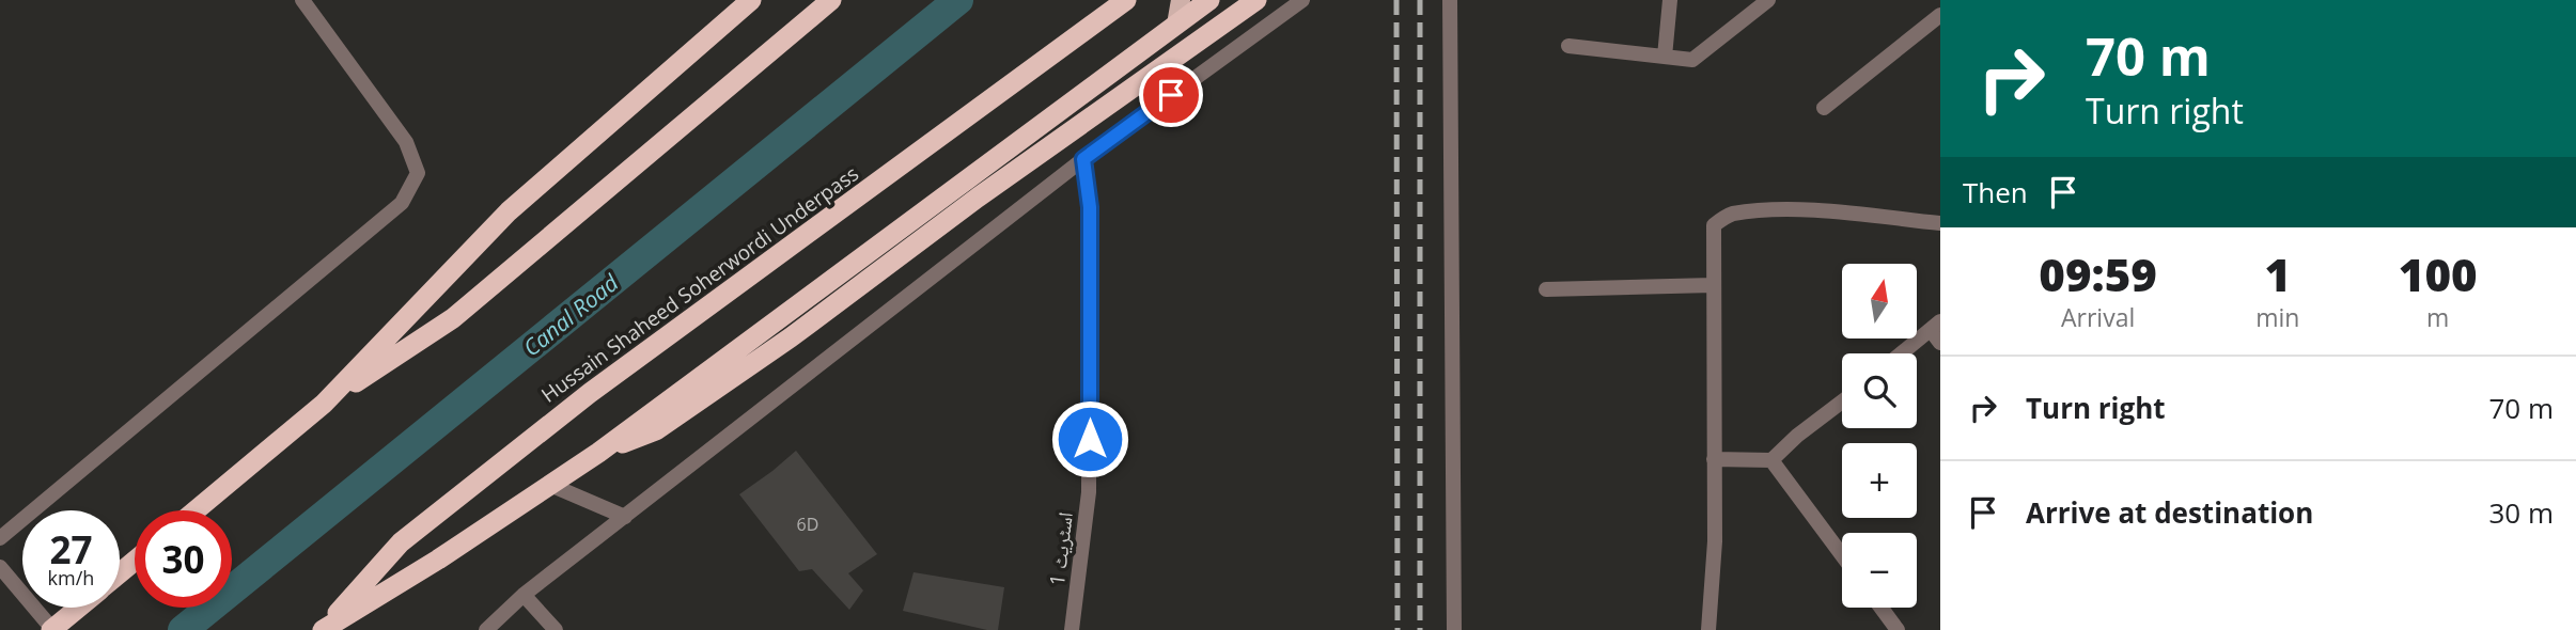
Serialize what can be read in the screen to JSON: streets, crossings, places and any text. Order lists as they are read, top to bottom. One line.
{"streets":{"highway":["Hussain Shaheed Soherwordi Underpass"],"street":["اسٹریٹ 1"]},"water":["Canal Road"],"house_numbers":["6D"],"north":"top","page":{"turn":["70 m","Turn right"],"then":"Then","eta":["09:59","Arrival","1","min","100","m"],"map_buttons":["+","−"],"list":[{"name":"Turn right","value":"70 m"},{"name":"Arrive at destination","value":"30 m"}],"speed":"27 km/h","limit":"30"}}
